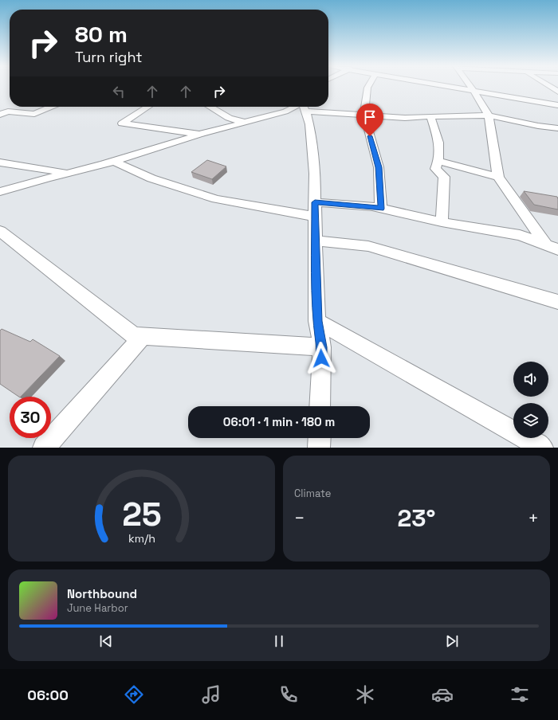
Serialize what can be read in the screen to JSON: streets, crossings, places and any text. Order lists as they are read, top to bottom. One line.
{"page":{"turn":["80 m","Turn right"],"limit":"30","trip":"06:01 · 1 min · 180 m","tile":"Climate","heat":["−","23°","+"],"song":["Northbound","June Harbor"],"tabs":"06:00","gauge":["25","km/h"]}}
